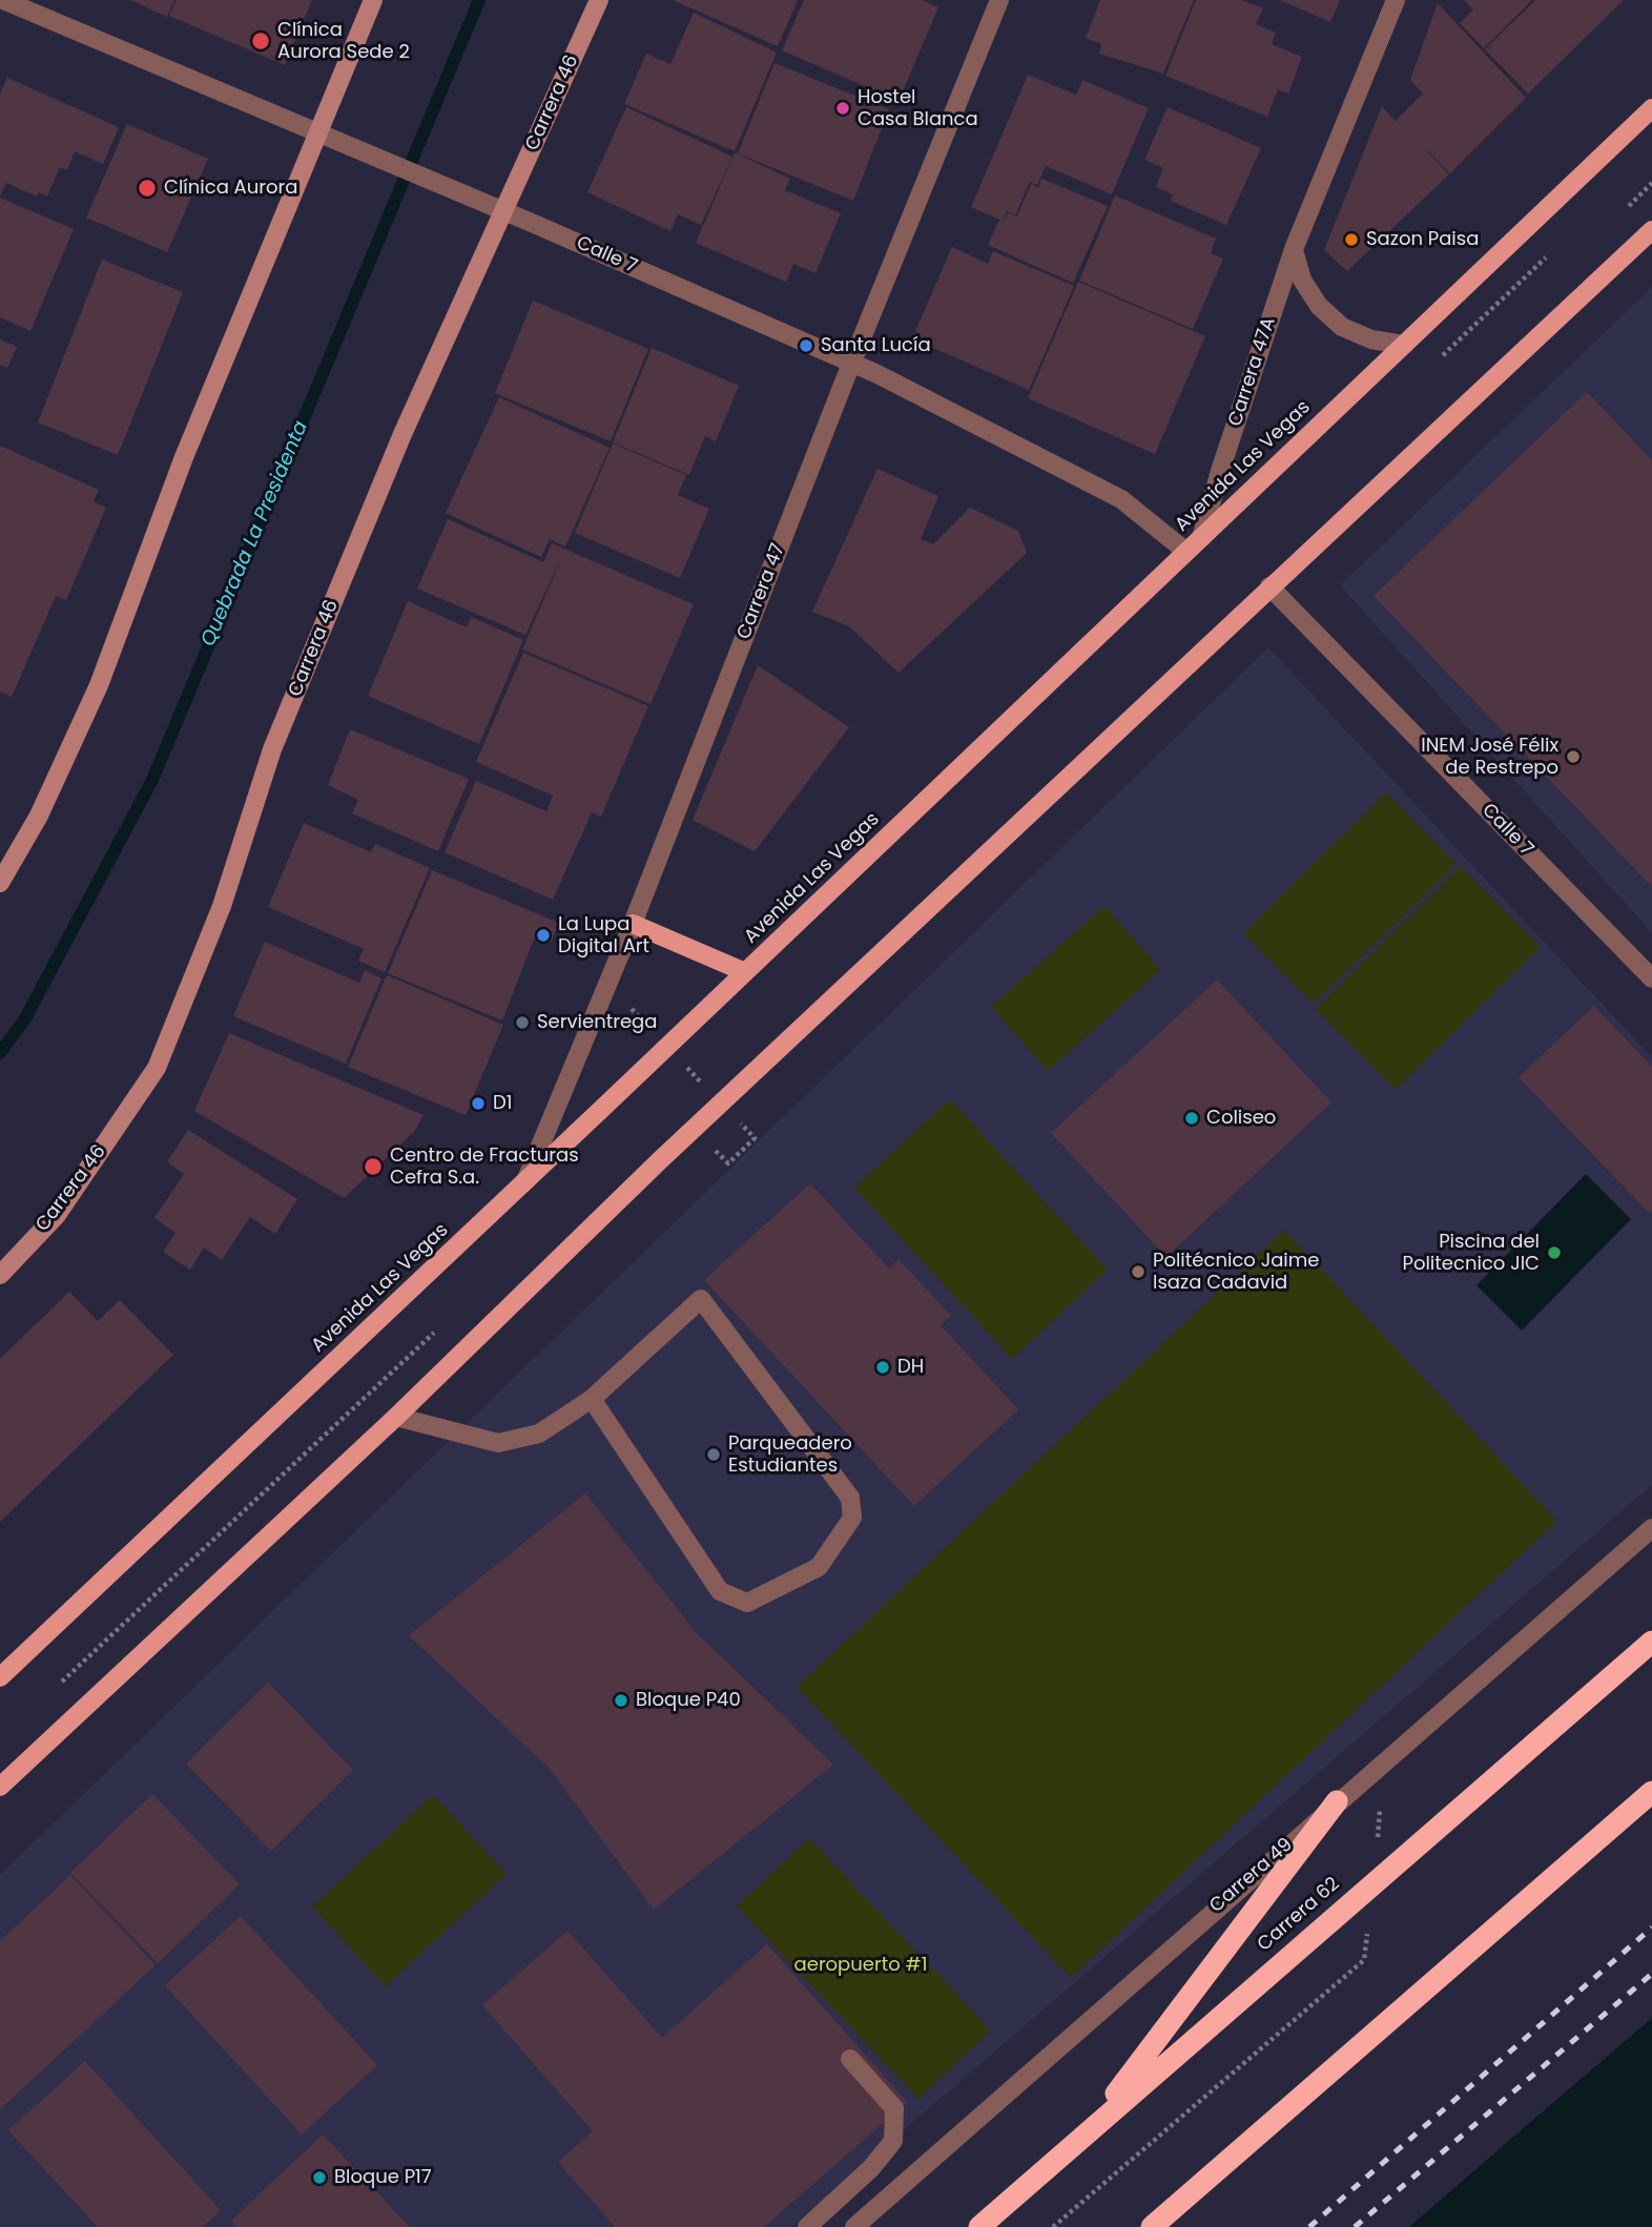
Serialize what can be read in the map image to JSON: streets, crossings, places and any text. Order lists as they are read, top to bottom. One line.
{"streets":{"highway":["Carrera 62"],"main road":["Avenida Las Vegas"],"street":["Carrera 46","Calle 7","Carrera 47A","Carrera 47","Carrera 49"]},"crossings":[["Carrera 46","Calle 7"],["Calle 7","Avenida Las Vegas"],["Calle 7","Carrera 47"],["Carrera 47A","Avenida Las Vegas"],["Avenida Las Vegas","Carrera 47"]],"water":["Quebrada La Presidenta"],"parks":["aeropuerto #1"],"places":["Clínica Aurora Sede 2","Hostel Casa Blanca","Clínica Aurora","Sazon Paisa","Santa Lucía","INEM José Félix de Restrepo","La Lupa Digital Art","Servientrega","D1","Coliseo","Centro de Fracturas Cefra S.a.","Piscina del Politecnico JIC","Politécnico Jaime Isaza Cadavid","DH","Parqueadero Estudiantes","Bloque P40","Bloque P17"]}
